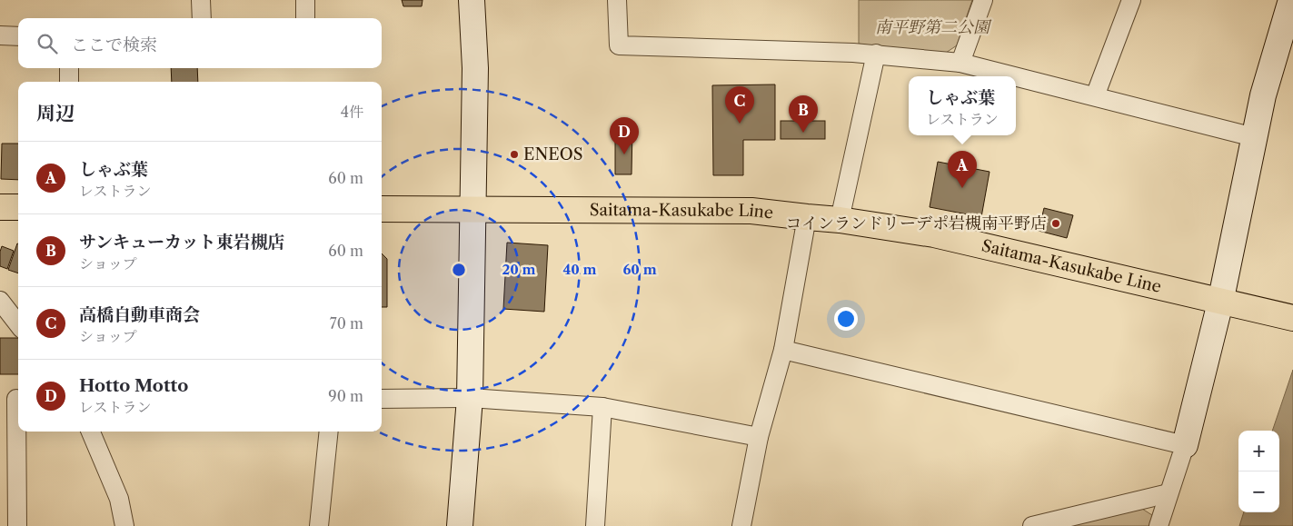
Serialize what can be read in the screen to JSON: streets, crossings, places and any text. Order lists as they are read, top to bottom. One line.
{"streets":{"main road":["Saitama-Kasukabe Line"]},"parks":["南平野第二公園"],"places":["ENEOS","コインランドリーデポ岩槻南平野店"],"page":{"search":"ここで検索","popup":["しゃぶ葉","レストラン"],"heading":["周辺","4件"],"pins":["C","B","D","A"],"list":[{"mark":"A","name":"しゃぶ葉","note":"レストラン","value":"60 m"},{"mark":"B","name":"サンキューカット東岩槻店","note":"ショップ","value":"60 m"},{"mark":"C","name":"高橋自動車商会","note":"ショップ","value":"70 m"},{"mark":"D","name":"Hotto Motto","note":"レストラン","value":"90 m"}],"map_buttons":["+","−"]},"rings":["20 m","40 m","60 m"]}
